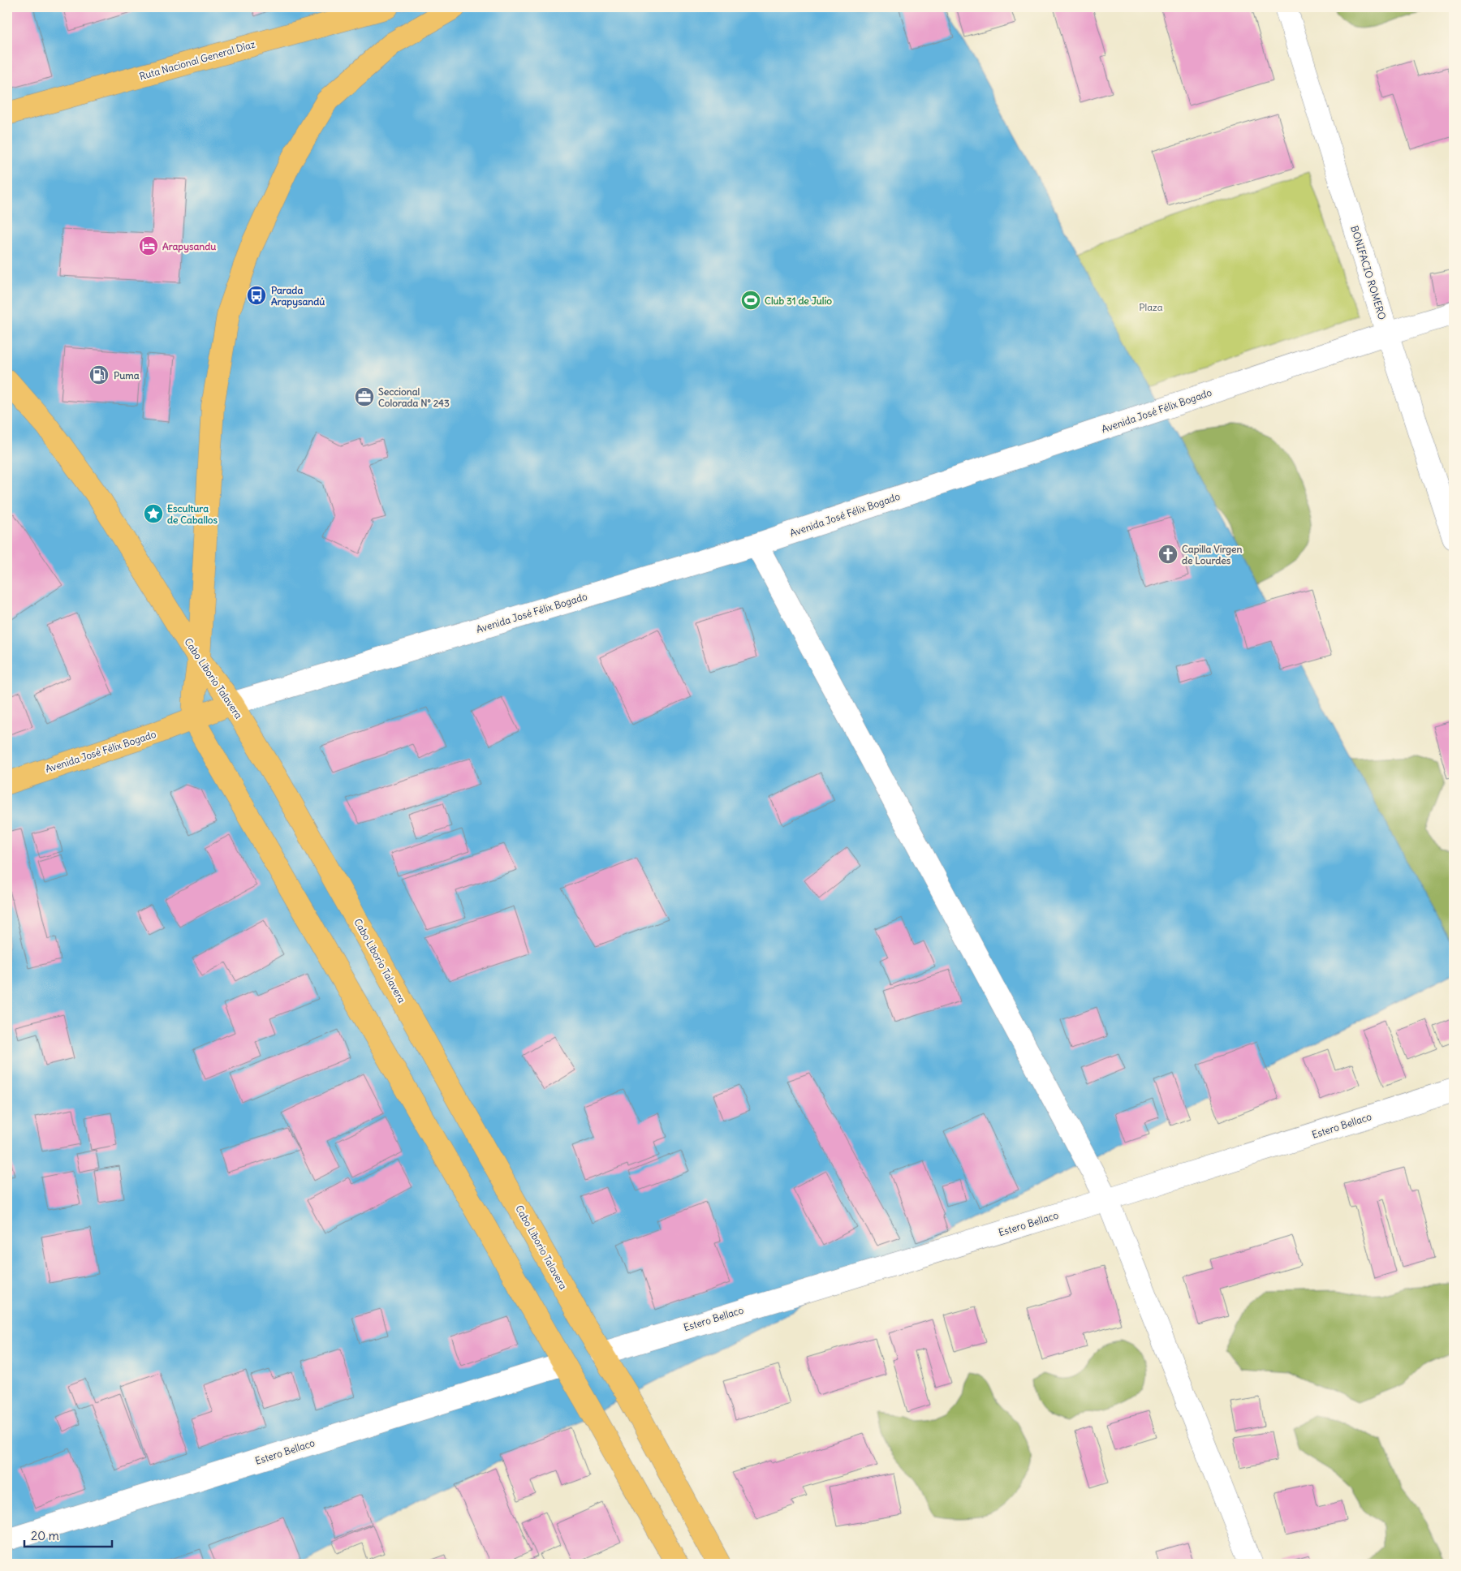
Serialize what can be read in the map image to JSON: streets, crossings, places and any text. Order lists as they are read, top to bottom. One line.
{"streets":{"highway":["Ruta Nacional General Díaz","Avenida José Félix Bogado","Cabo Liborio Talavera"],"street":["BONIFACIO ROMERO","Estero Bellaco"]},"crossings":[["BONIFACIO ROMERO","Avenida José Félix Bogado"],["Avenida José Félix Bogado","Cabo Liborio Talavera"],["Cabo Liborio Talavera","Estero Bellaco"]],"parks":["Plaza"],"places":{"hotel":["Arapysandu"],"bus stop":["Parada Arapysandú"],"sports":["Club 31 de Julio"],"fuel station":["Puma"],"office":["Seccional Colorada Nº 243"],"place":["Escultura de Caballos"],"church":["Capilla Virgen de Lourdes"]},"scale_bar":"20 m"}
